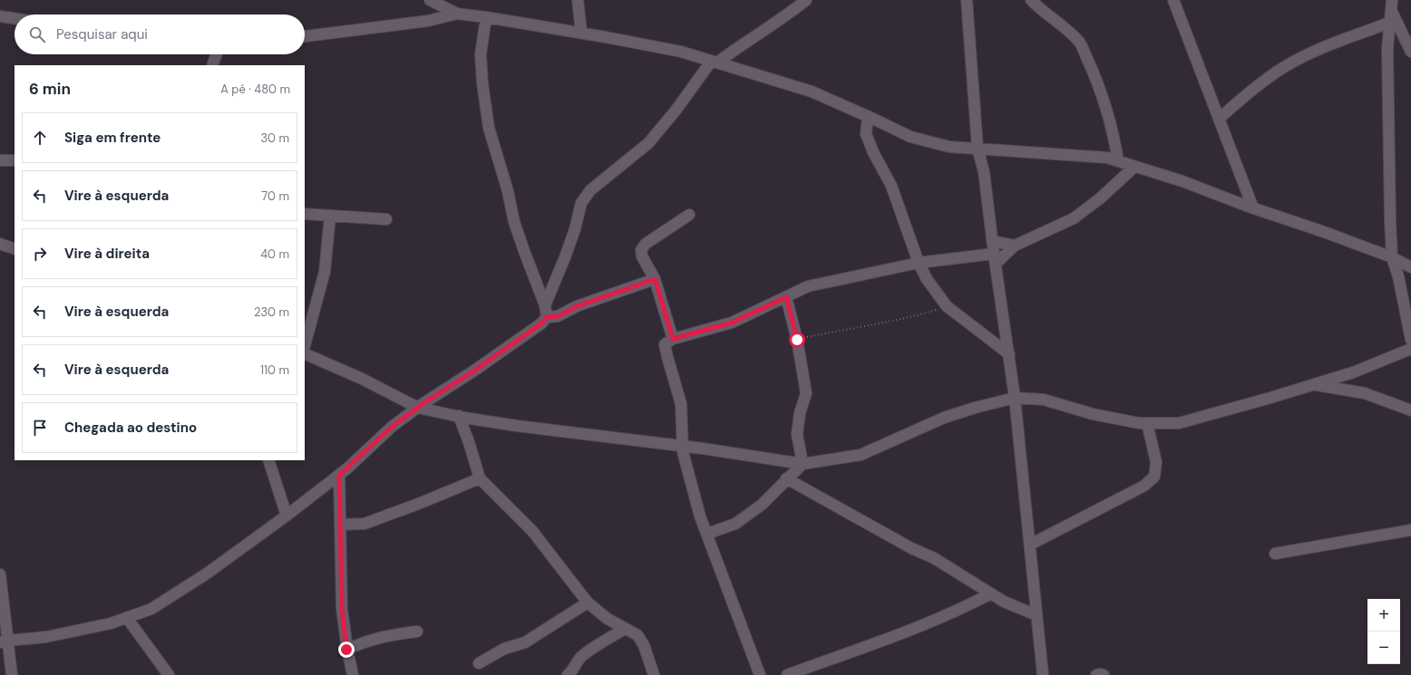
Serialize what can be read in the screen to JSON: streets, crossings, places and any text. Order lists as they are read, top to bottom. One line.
{"page":{"search":"Pesquisar aqui","heading":["6 min","A pé · 480 m"],"list":[["Siga em frente","30 m"],["Vire à esquerda","70 m"],["Vire à direita","40 m"],["Vire à esquerda","230 m"],["Vire à esquerda","110 m"],"Chegada ao destino"],"map_buttons":["+","−"]}}
